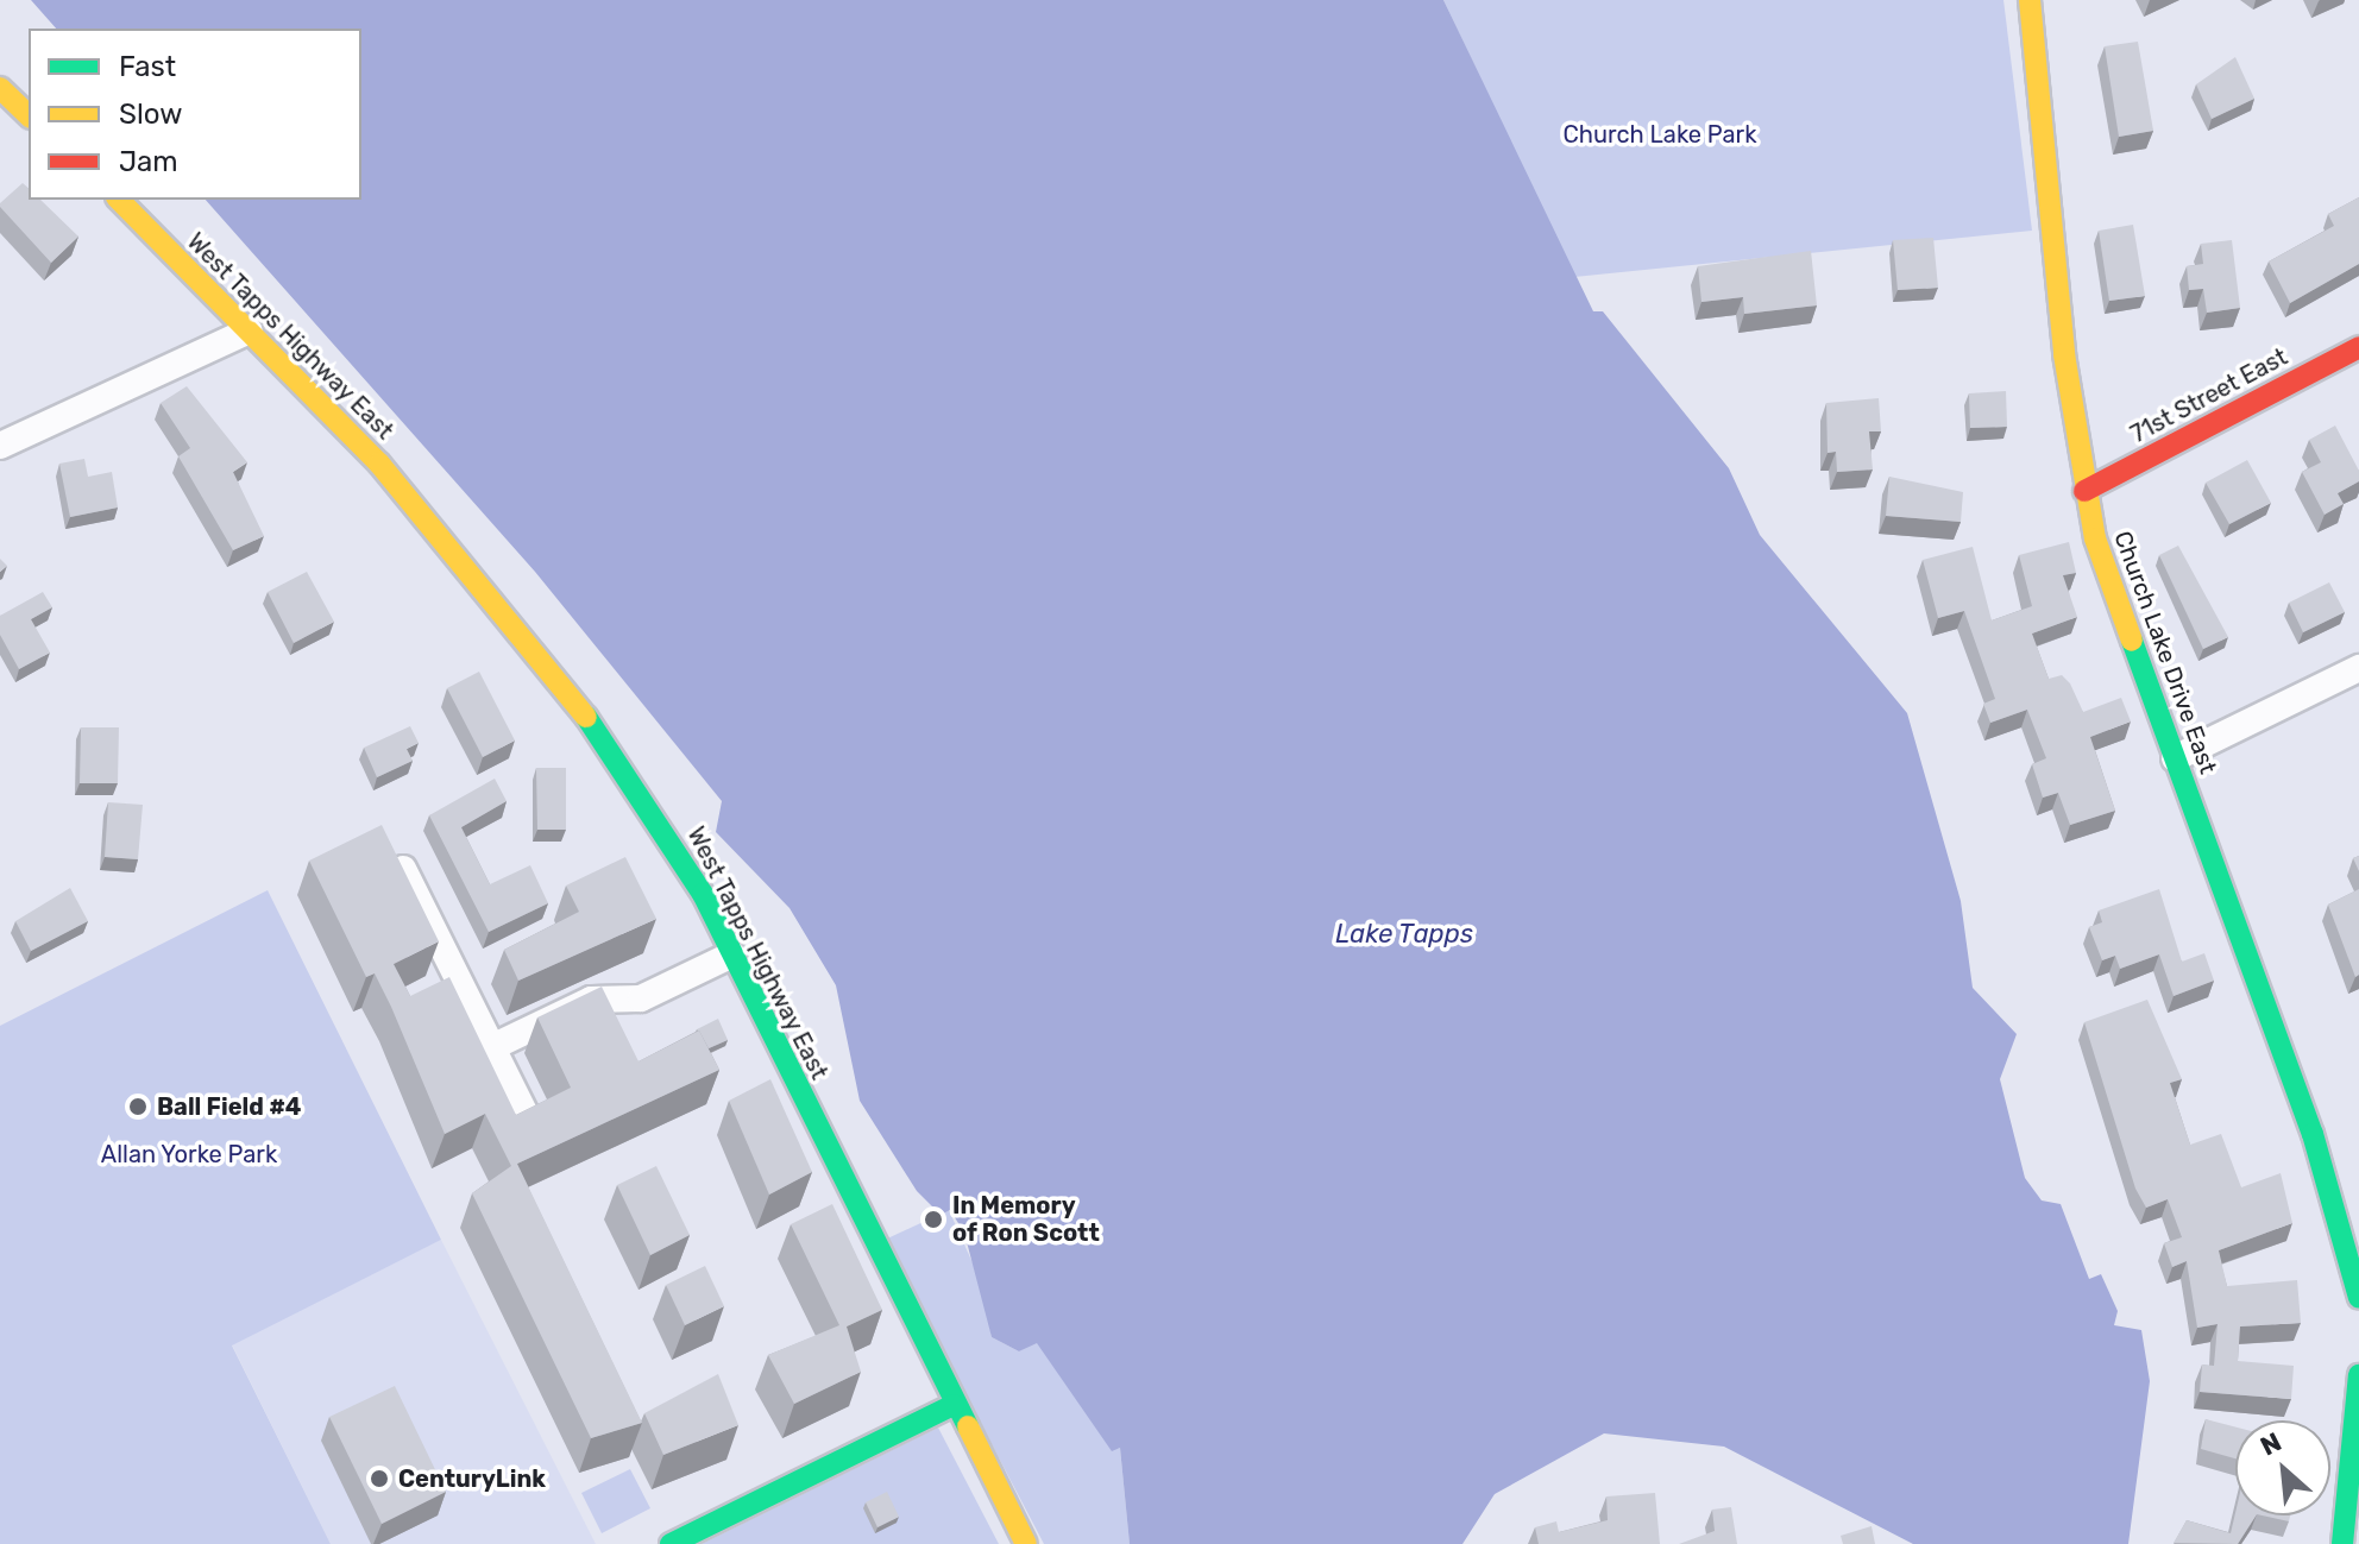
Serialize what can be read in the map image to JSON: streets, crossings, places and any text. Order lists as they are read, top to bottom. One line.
{"streets":{"street":["West Tapps Highway East","71st Street East","Church Lake Drive East"]},"crossings":[["71st Street East","Church Lake Drive East"]],"water":["Lake Tapps"],"parks":["Church Lake Park","Allan Yorke Park"],"places":["Ball Field #4","In Memory of Ron Scott","CenturyLink"],"legend":["Fast","Slow","Jam"],"north":"top left"}
